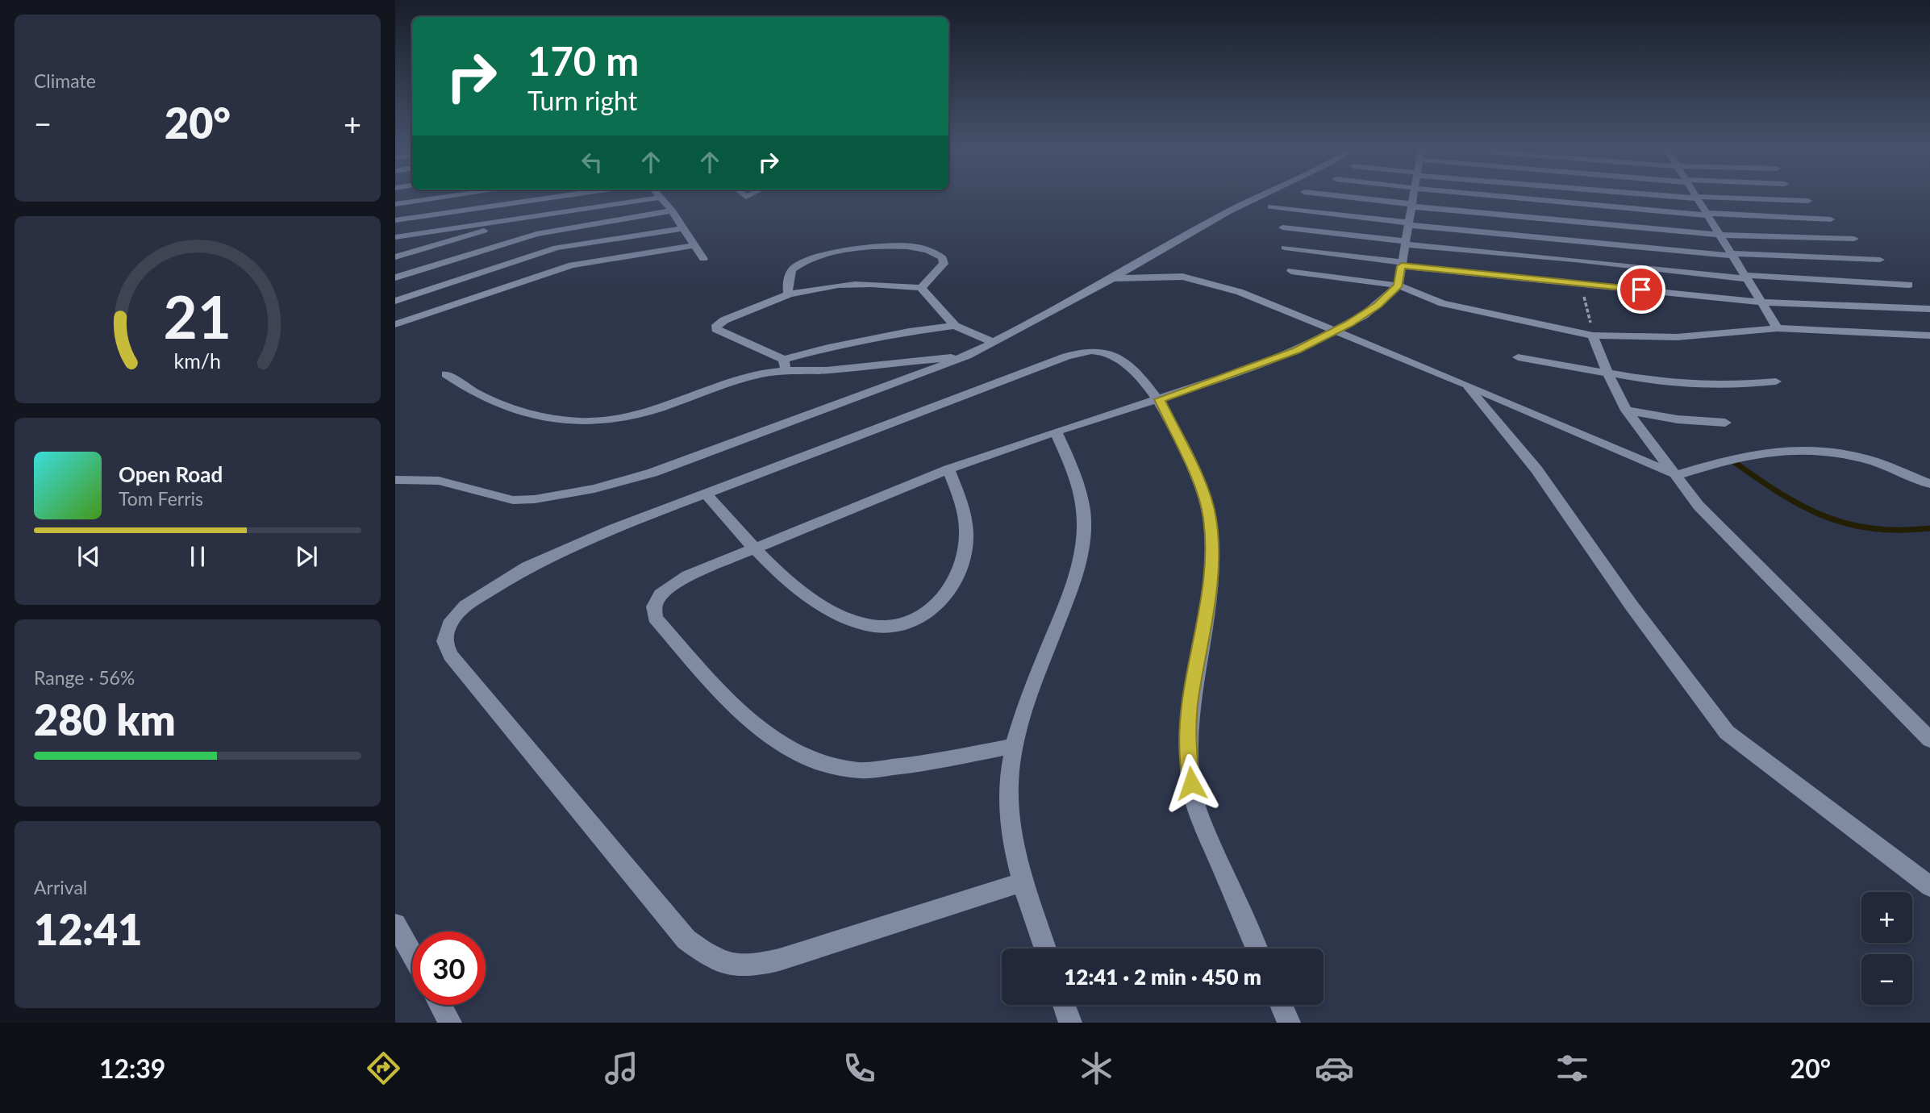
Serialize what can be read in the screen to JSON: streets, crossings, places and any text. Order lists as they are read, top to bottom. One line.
{"page":{"tile":["Climate",["Range · 56%","280 km"],["Arrival","12:41"]],"turn":["170 m","Turn right"],"heat":["−","20°","+"],"song":["Open Road","Tom Ferris"],"map_buttons":["+","−"],"limit":"30","trip":"12:41 · 2 min · 450 m","tabs":["12:39","20°"],"gauge":["21","km/h"]}}
